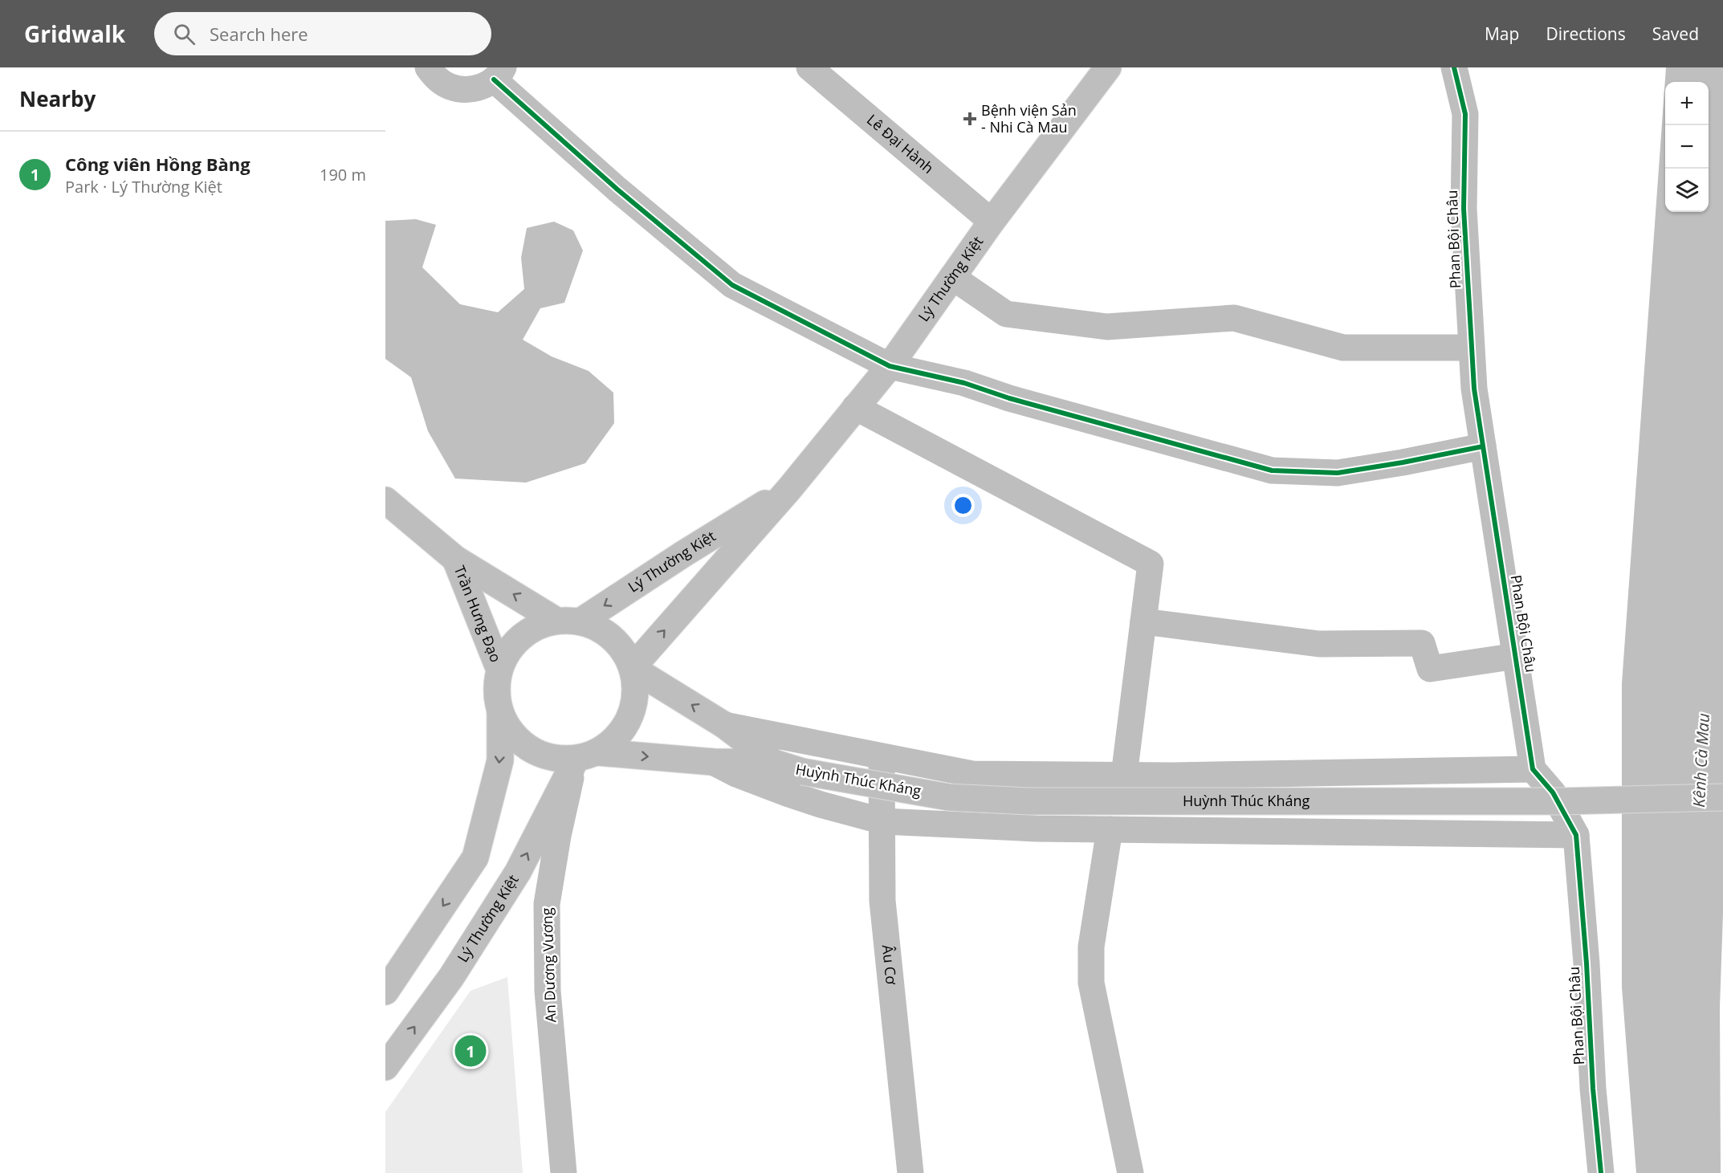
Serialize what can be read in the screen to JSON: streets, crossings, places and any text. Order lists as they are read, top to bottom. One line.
{"streets":{"main road":["Lê Đại Hành","Phan Bội Châu","Lý Thường Kiệt","Trần Hưng Đạo","Huỳnh Thúc Kháng","An Dương Vương","Âu Cơ"]},"crossings":[["Lê Đại Hành","Lý Thường Kiệt"],["Lý Thường Kiệt","Trần Hưng Đạo"],["Lý Thường Kiệt","Huỳnh Thúc Kháng"],["Lý Thường Kiệt","An Dương Vương"],["Trần Hưng Đạo","Huỳnh Thúc Kháng"],["Trần Hưng Đạo","An Dương Vương"],["Huỳnh Thúc Kháng","An Dương Vương"]],"one_way":["Trần Hưng Đạo"],"water":["Kênh Cà Mau"],"places":{"health":["Bệnh viện Sản - Nhi Cà Mau"]},"page":{"header":"Gridwalk","search":"Search here","nav":["Map","Directions","Saved"],"heading":"Nearby","map_buttons":["+","−"],"list":[{"mark":"1","name":"Công viên Hồng Bàng","note":"Park · Lý Thường Kiệt","value":"190 m"}],"pins":"1"}}
